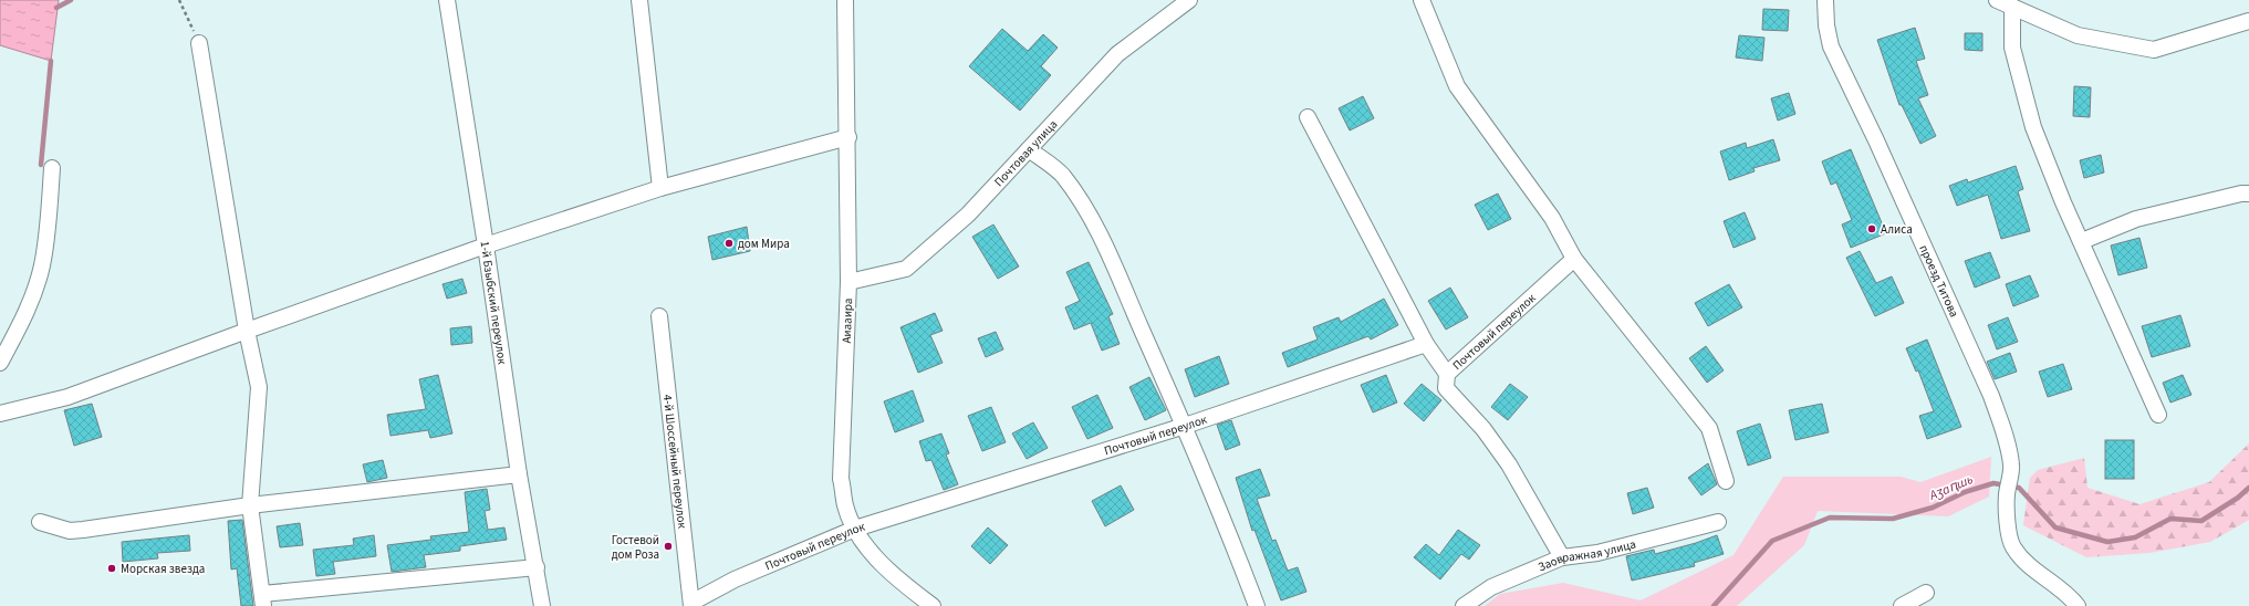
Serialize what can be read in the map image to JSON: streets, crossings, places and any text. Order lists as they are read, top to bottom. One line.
{"streets":{"street":["Почтовая улица","проезд Титова","1-й Бзыбский переулок","Аиааира","Почтовый переулок","4-й Шоссейный переулок","Заовражная улица"]},"crossings":[["Почтовая улица","Аиааира"],["Аиааира","Почтовый переулок"],["Почтовый переулок","4-й Шоссейный переулок"]],"water":["Аӡаԥшь"],"places":["Алиса","дом Мира","Гостевой дом Роза","Морская звезда"]}
